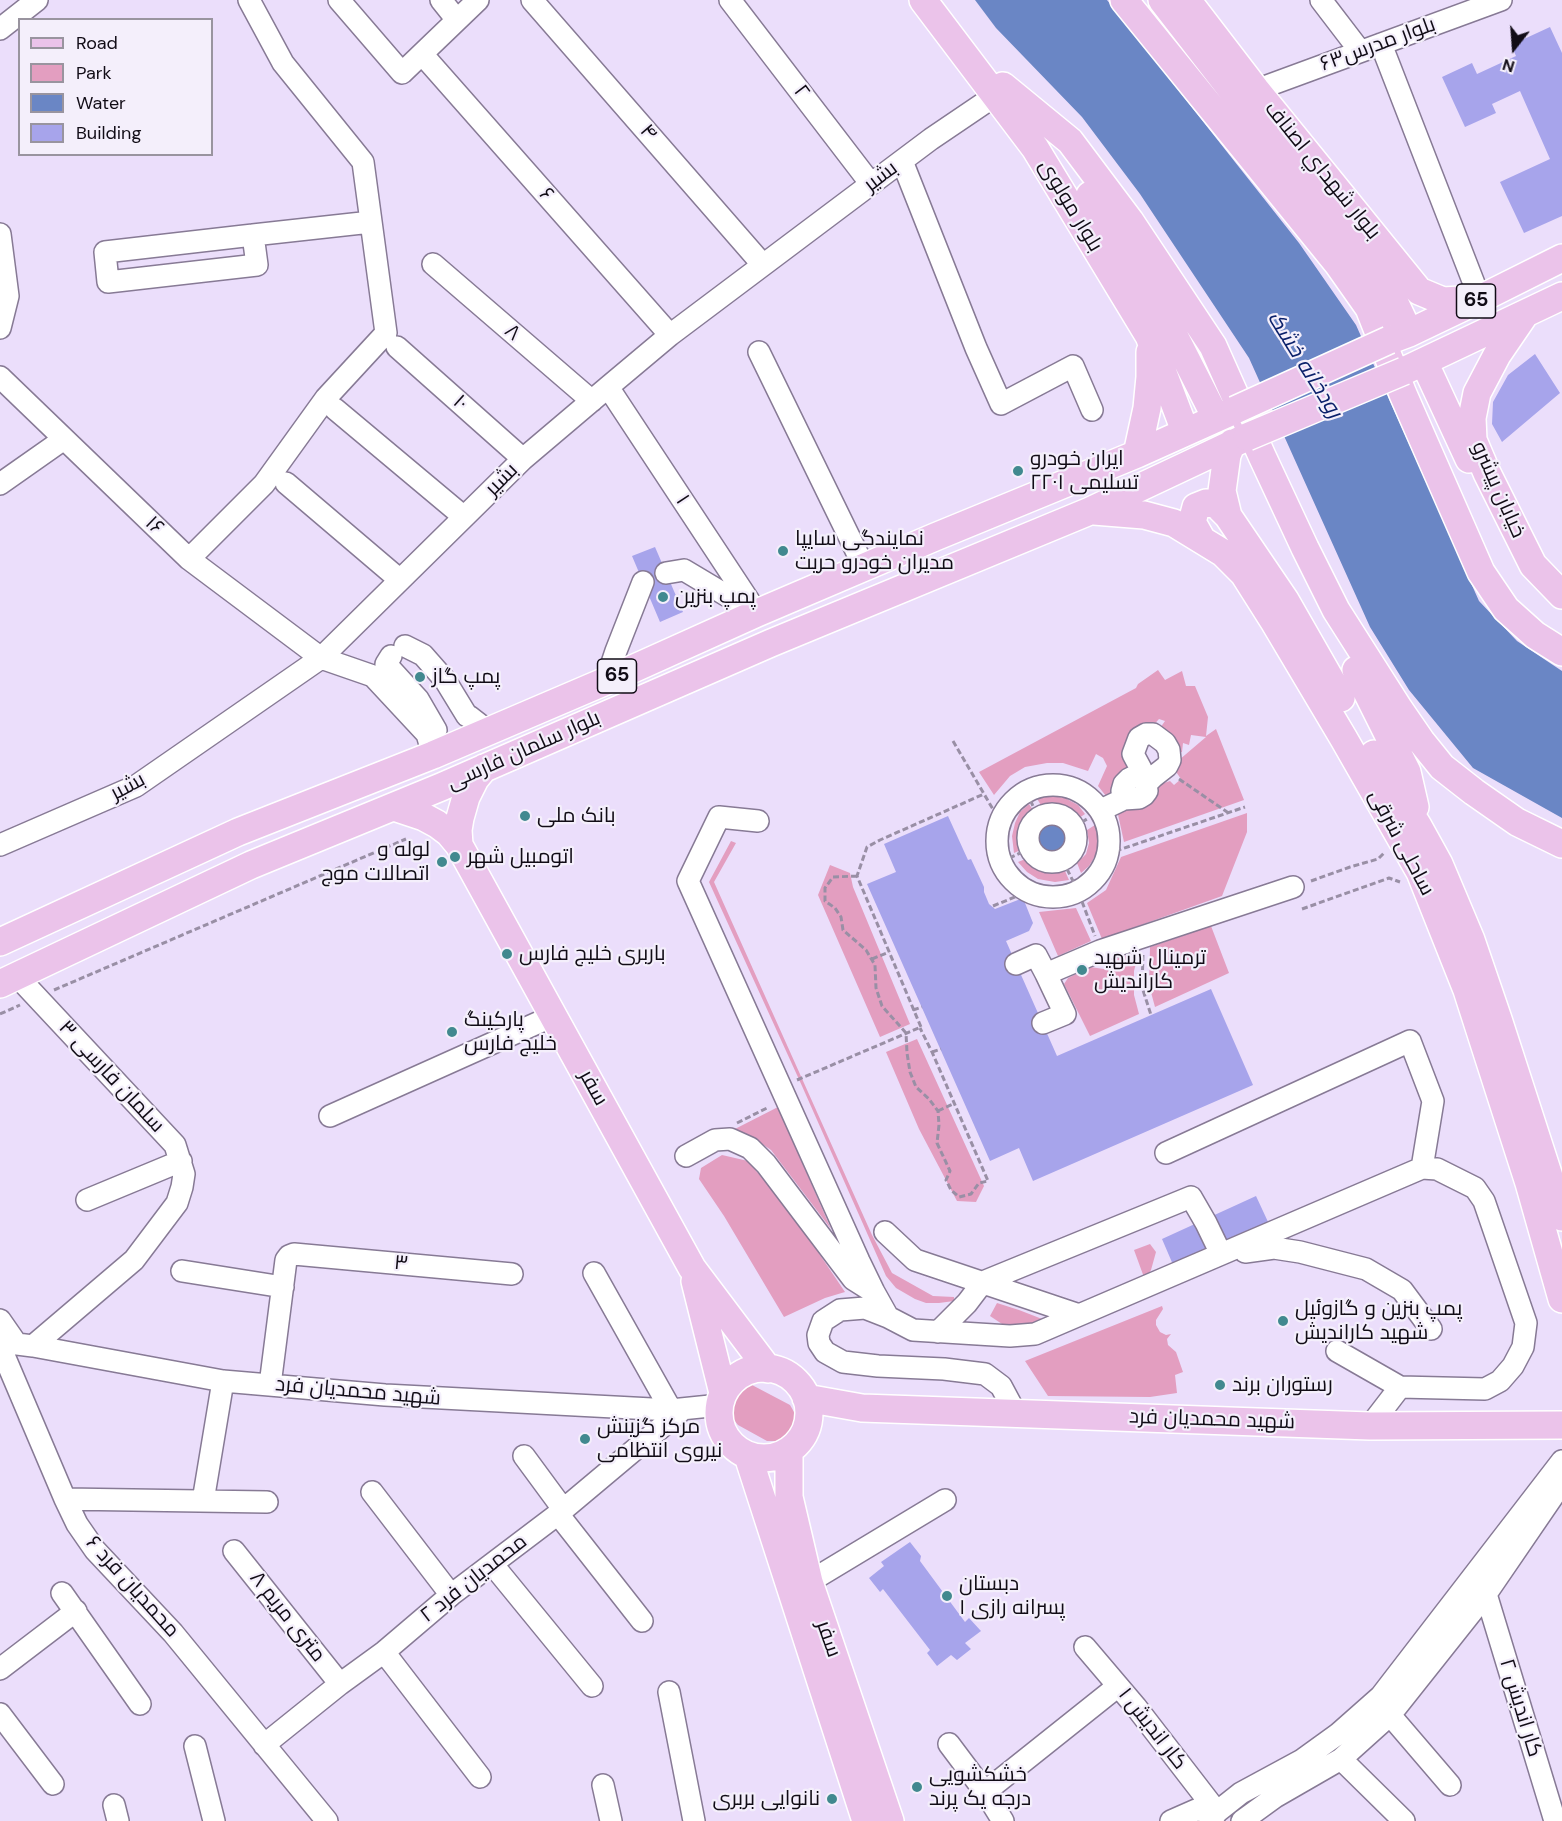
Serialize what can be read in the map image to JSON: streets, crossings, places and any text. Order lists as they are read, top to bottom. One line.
{"streets":{"main road":["بلوار شهداي اصناف","بلوار مولوی","65","خیابان پیشرو","بلوار سلمان فارسی","ساحلی شرقی","سفر","شهید محمدیان فرد"],"street":["بلوار مدرس۶۳","۲","۴","بشیر","۶","۸","۱۰","۱","۱۶","۳ سلمان فارسی","۳","۲ محمدیان فرد","۶ محمدیان فرد","۸ متری مریم","۲ کار اندیش","۱ کار اندیش"]},"crossings":[["بلوار مدرس۶۳","بلوار شهداي اصناف"],["۲","بشیر"],["۴","بشیر"],["بلوار شهداي اصناف","65"],["بشیر","۶"],["بشیر","بلوار مولوی"],["بشیر","۸"],["بشیر","۱۰"],["بشیر","۱"],["بشیر","۱۶"],["بلوار مولوی","65"],["بلوار مولوی","بلوار سلمان فارسی"],["65","خیابان پیشرو"],["65","بلوار سلمان فارسی"],["65","ساحلی شرقی"],["۱","بلوار سلمان فارسی"],["۱۶","بلوار سلمان فارسی"],["بلوار سلمان فارسی","ساحلی شرقی"],["بلوار سلمان فارسی","۳ سلمان فارسی"],["بلوار سلمان فارسی","سفر"],["۳ سلمان فارسی","شهید محمدیان فرد"],["۳ سلمان فارسی","۶ محمدیان فرد"],["سفر","شهید محمدیان فرد"],["شهید محمدیان فرد","۲ محمدیان فرد"],["شهید محمدیان فرد","۶ محمدیان فرد"],["۲ محمدیان فرد","۶ محمدیان فرد"],["۲ محمدیان فرد","۸ متری مریم"]],"water":["رودخانه خشک"],"places":["ایران خودرو تسلیمی ۲۲۰۱","نمایندگی سایپا مدیران خودرو حریت","پمپ بنزین","پمپ گاز","بانک ملی","اتومبیل شهر","لوله و اتصالات موج","باربری خلیج فارس","ترمینال شهید کاراندیش","پارکینگ خلیج فارس","پمپ بنزین و گازوئیل شهید کاراندیش","رستوران برند","مرکز گزینش نیروی انتظامی","دبستان پسرانه رازی ۱","خشکشویی درجه یک پرند","نانوایی بربری"],"legend":["Road","Park","Water","Building"],"north":"bottom"}
